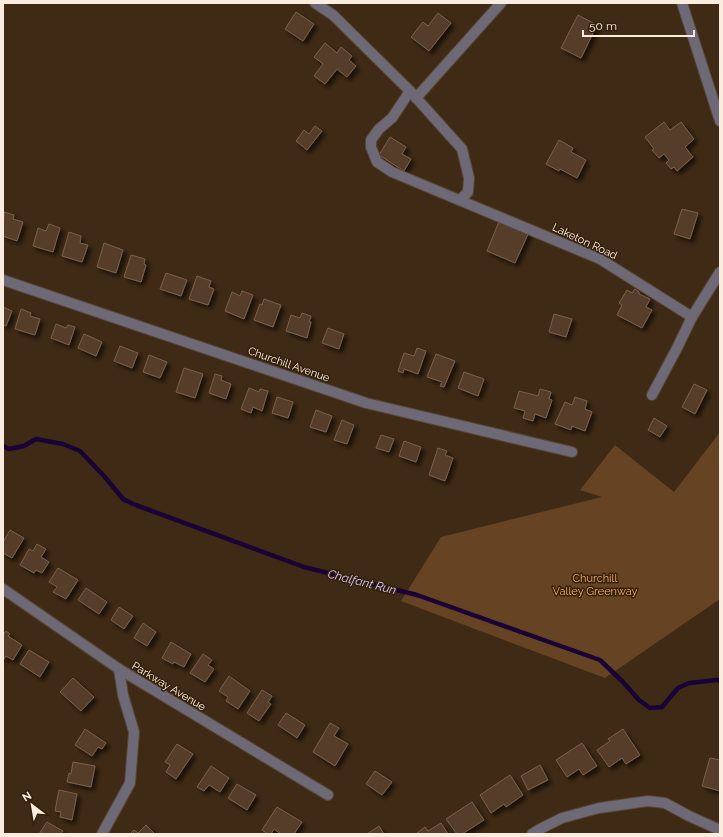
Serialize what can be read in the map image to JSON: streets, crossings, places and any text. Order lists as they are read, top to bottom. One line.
{"streets":{"street":["Laketon Road","Churchill Avenue","Parkway Avenue"]},"water":["Chalfant Run"],"parks":["Churchill Valley Greenway"],"scale_bar":"50 m","north":"top left"}
